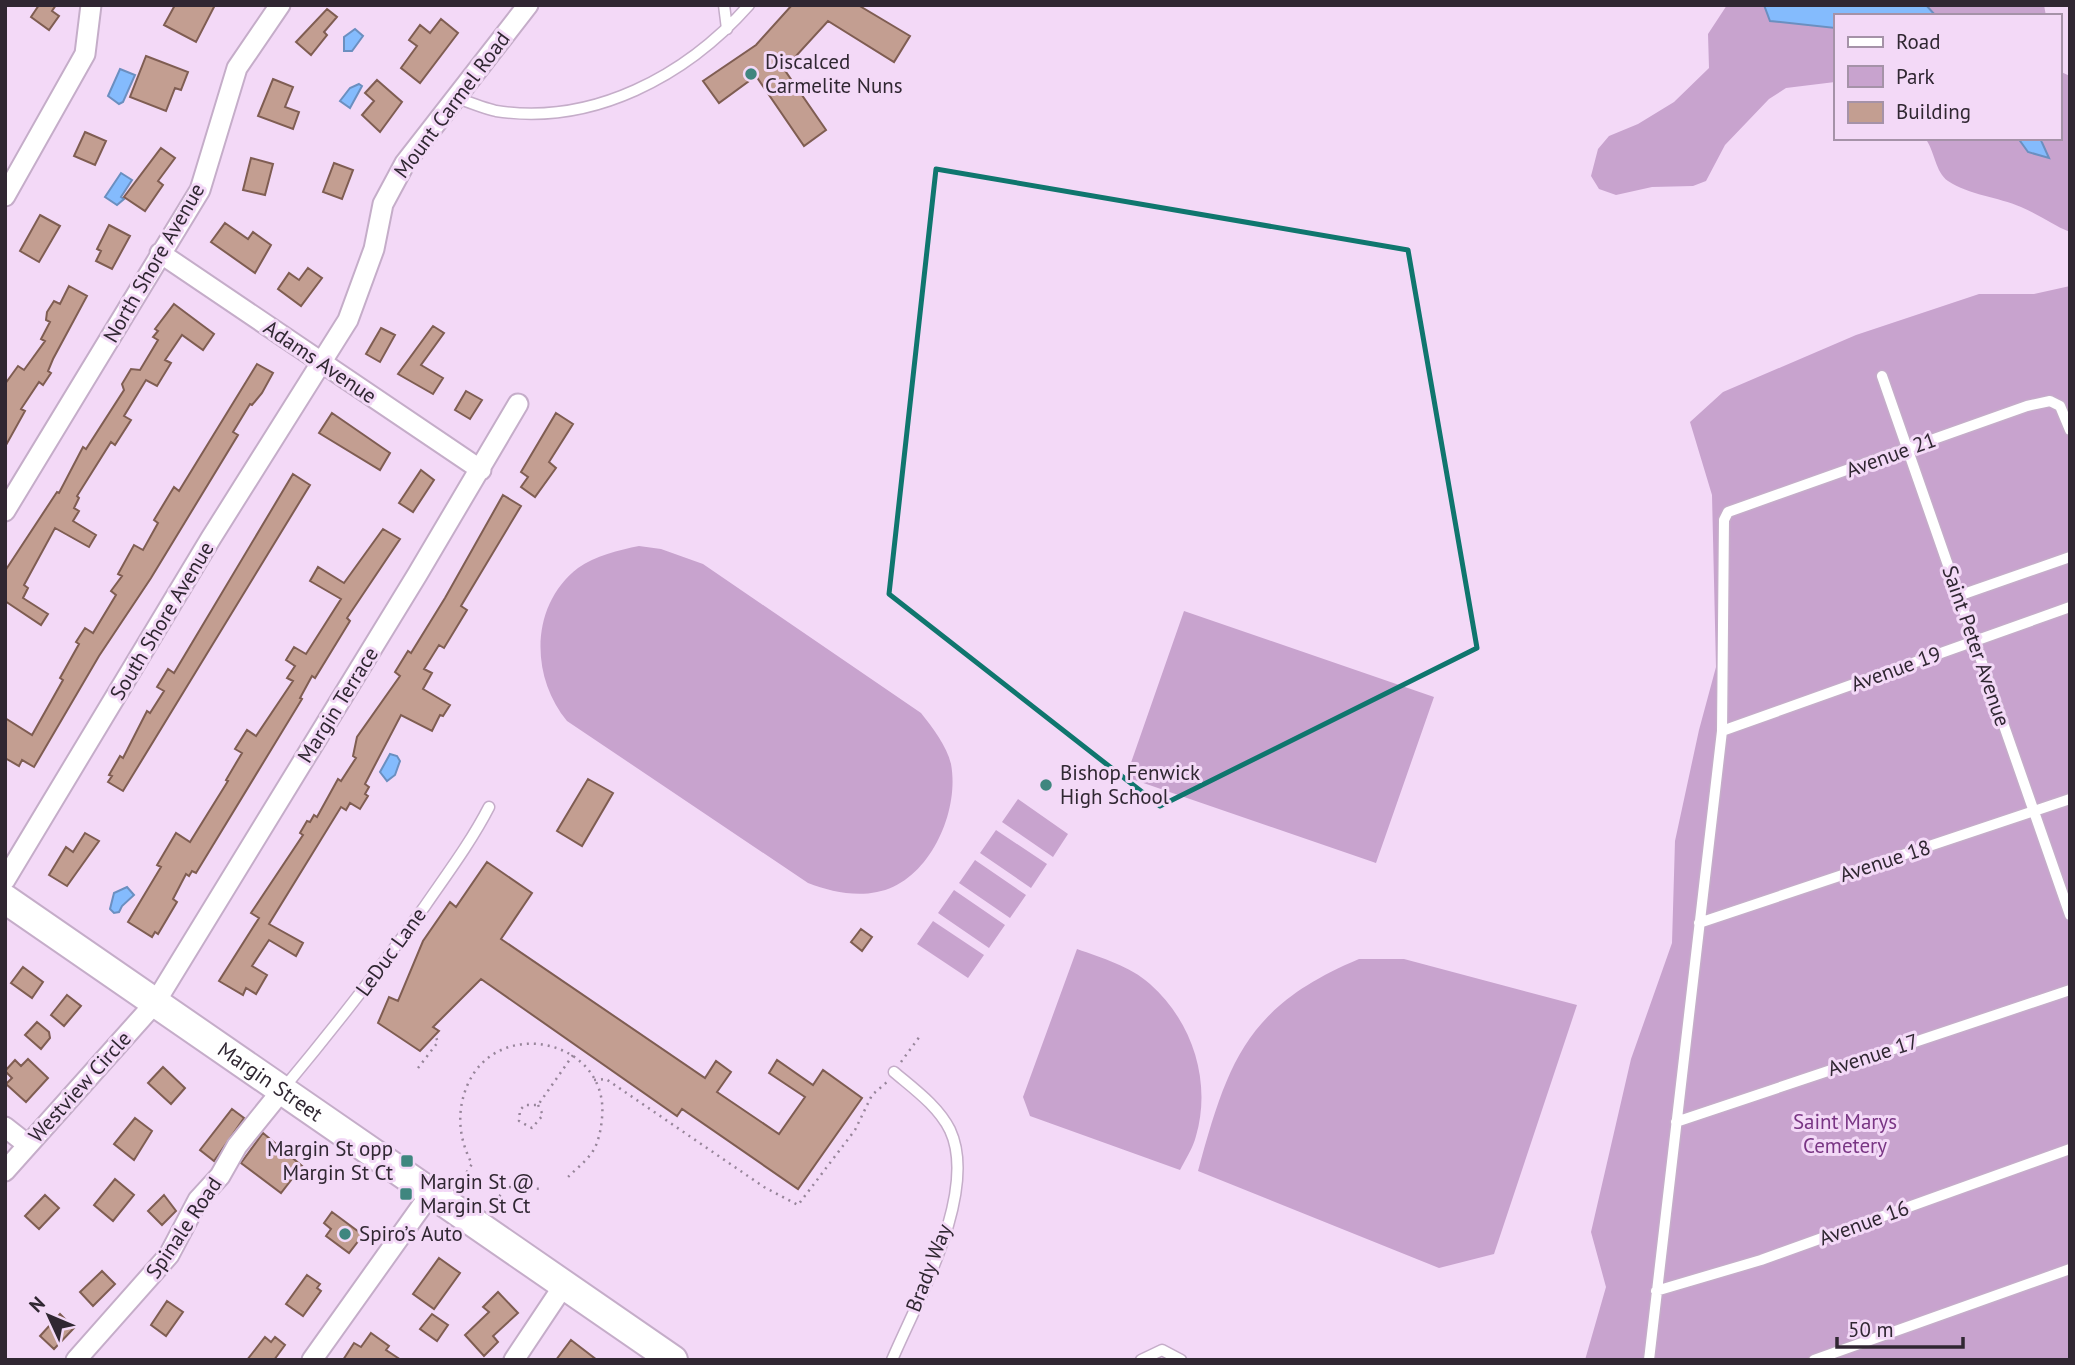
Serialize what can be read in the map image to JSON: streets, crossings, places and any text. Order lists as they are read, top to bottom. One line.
{"streets":{"main road":["Margin Street"],"street":["Mount Carmel Road","North Shore Avenue","Adams Avenue","South Shore Avenue","Margin Terrace","Westview Circle","Spinale Road"],"lane":["Avenue 21","Saint Peter Avenue","Avenue 19","Avenue 18","LeDuc Lane","Avenue 17","Avenue 16","Brady Way"]},"crossings":[["Mount Carmel Road","Adams Avenue"],["Mount Carmel Road","South Shore Avenue"],["North Shore Avenue","Adams Avenue"],["Adams Avenue","South Shore Avenue"],["Adams Avenue","Margin Terrace"],["Avenue 21","Saint Peter Avenue"],["Avenue 21","Avenue 19"],["Saint Peter Avenue","Avenue 19"],["Saint Peter Avenue","Avenue 18"],["Margin Terrace","Margin Street"],["Margin Terrace","Westview Circle"],["LeDuc Lane","Margin Street"],["LeDuc Lane","Spinale Road"],["Margin Street","Westview Circle"],["Margin Street","Spinale Road"]],"parks":["Saint Marys Cemetery"],"places":{"other":["Discalced Carmelite Nuns","Bishop Fenwick High School","Spiro’s Auto"],"transit":["Margin St opp Margin St Ct","Margin St @ Margin St Ct"]},"legend":["Road","Park","Building"],"scale_bar":"50 m","north":"top left"}
